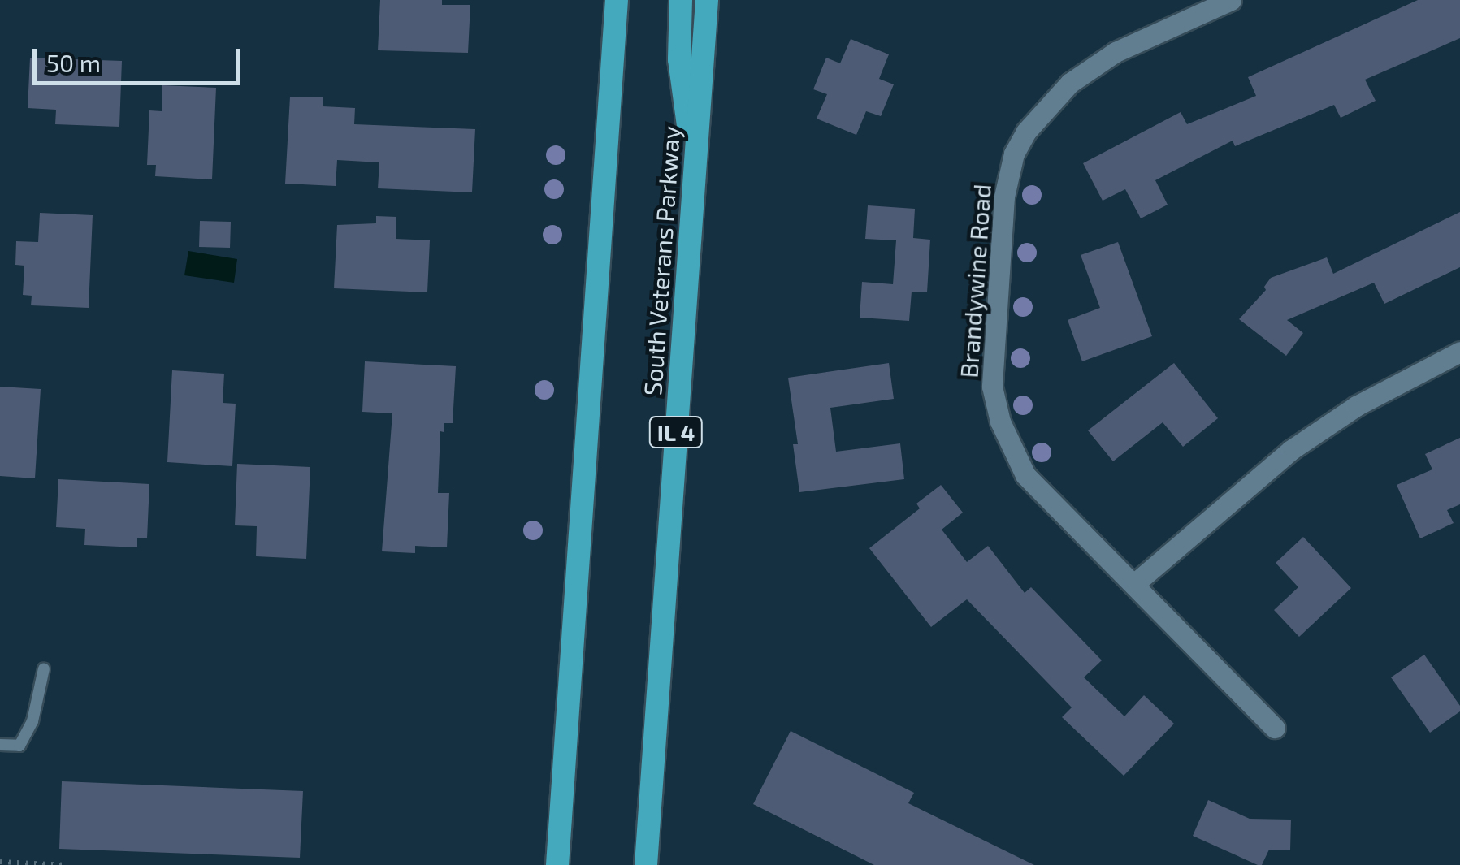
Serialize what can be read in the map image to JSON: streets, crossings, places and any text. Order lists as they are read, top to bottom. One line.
{"streets":{"highway":["South Veterans Parkway","IL 4"],"street":["Brandywine Road"]},"scale_bar":"50 m"}
